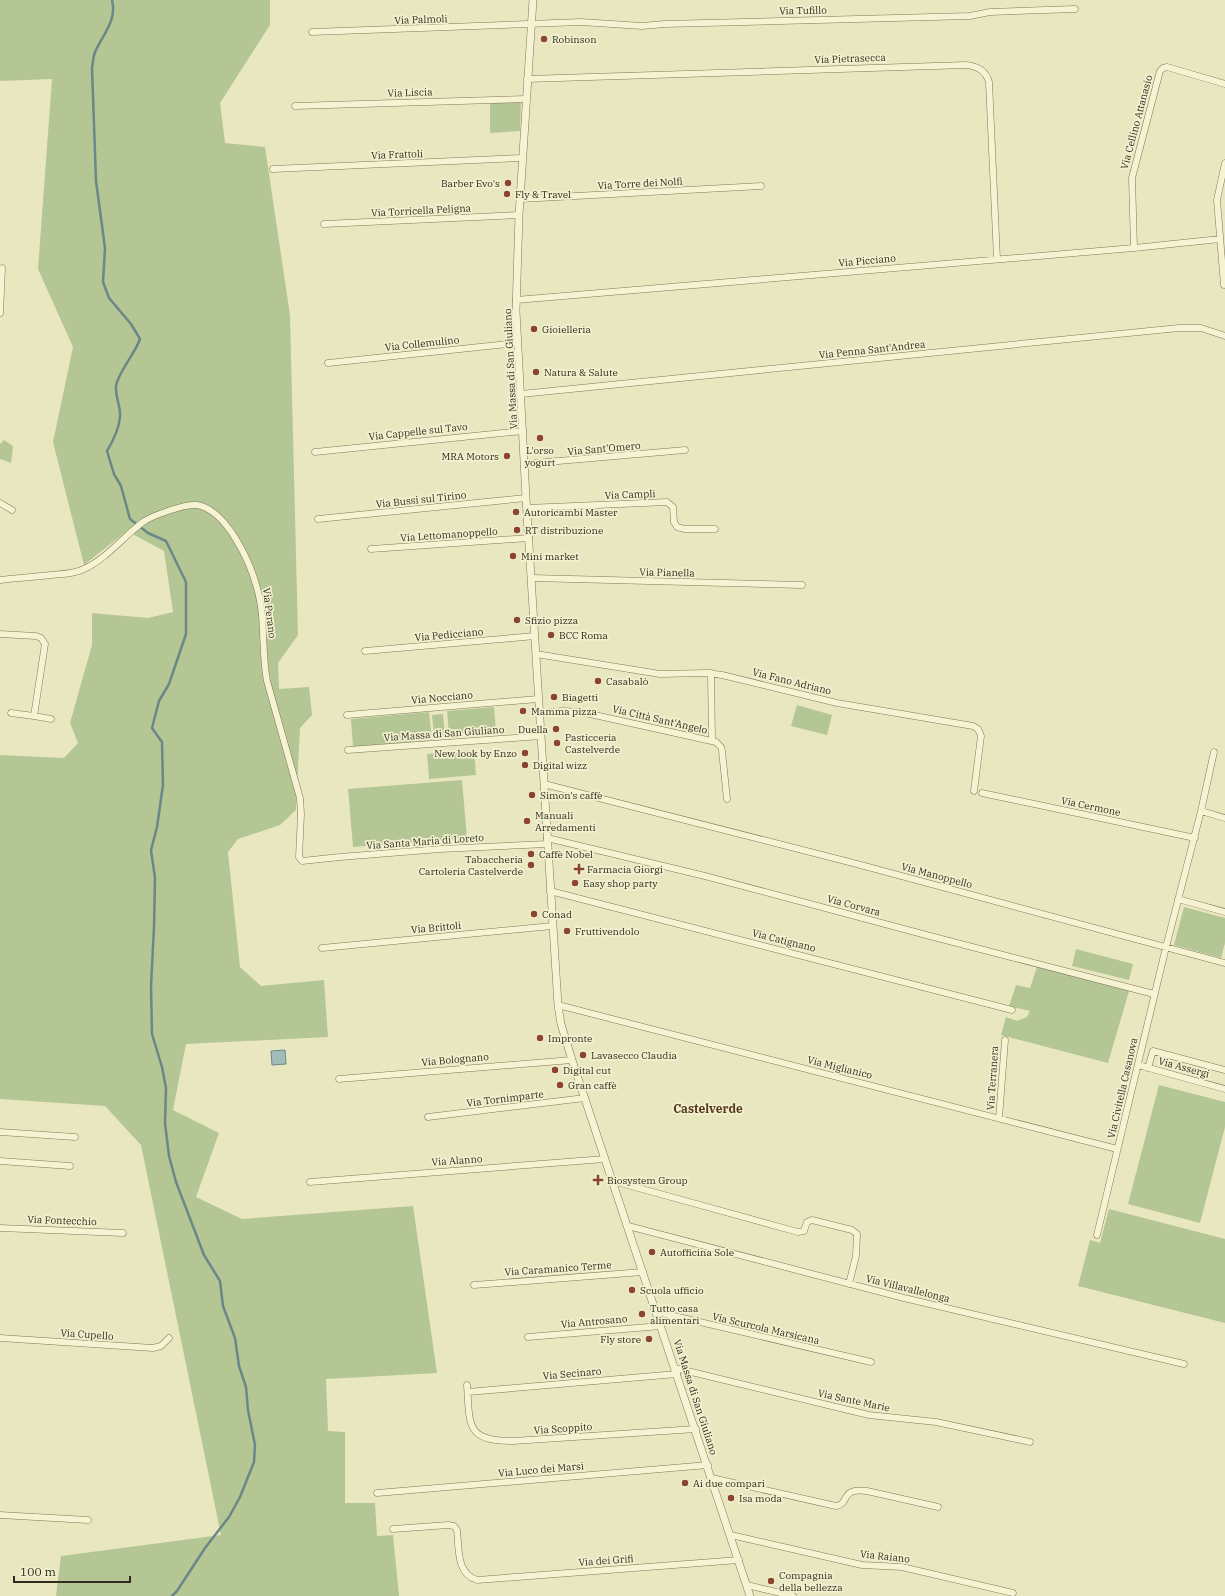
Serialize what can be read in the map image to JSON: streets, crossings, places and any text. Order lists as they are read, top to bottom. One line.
{"streets":{"street":["Via Tufillo","Via Palmoli","Via Pietrasecca","Via Liscia","Via Cellino Attanasio","Via Frattoli","Via Torre dei Nolfi","Via Torricella Peligna","Via Picciano","Via Collemulino","Via Penna Sant'Andrea","Via Massa di San Giuliano","Via Cappelle sul Tavo","Via Sant'Omero","Via Campli","Via Bussi sul Tirino","Via Lettomanoppello","Via Pianella","Via Perano","Via Pedicciano","Via Fano Adriano","Via Nocciano","Via Città Sant'Angelo","Via Cermone","Via Santa Maria di Loreto","Via Manoppello","Via Corvara","Via Brittoli","Via Catignano","Via Bolognano","Via Miglianico","Via Assergi","Via Terranera","Via Civitella Casanova","Via Tornimparte","Via Alanno","Via Fontecchio","Via Caramanico Terme","Via Villavallelonga","Via Antrosano","Via Scurcola Marsicana","Via Cupello","Via Secinaro","Via Sante Marie","Via Scoppito","Via Luco dei Marsi","Via Raiano","Via dei Grifi"]},"crossings":[["Via Tufillo","Via Palmoli"],["Via Tufillo","Via Massa di San Giuliano"],["Via Palmoli","Via Massa di San Giuliano"],["Via Pietrasecca","Via Picciano"],["Via Pietrasecca","Via Massa di San Giuliano"],["Via Liscia","Via Massa di San Giuliano"],["Via Cellino Attanasio","Via Picciano"],["Via Frattoli","Via Massa di San Giuliano"],["Via Torre dei Nolfi","Via Massa di San Giuliano"],["Via Torricella Peligna","Via Massa di San Giuliano"],["Via Picciano","Via Massa di San Giuliano"],["Via Collemulino","Via Massa di San Giuliano"],["Via Penna Sant'Andrea","Via Massa di San Giuliano"],["Via Massa di San Giuliano","Via Cappelle sul Tavo"],["Via Massa di San Giuliano","Via Sant'Omero"],["Via Massa di San Giuliano","Via Campli"],["Via Massa di San Giuliano","Via Bussi sul Tirino"],["Via Massa di San Giuliano","Via Lettomanoppello"],["Via Massa di San Giuliano","Via Pianella"],["Via Massa di San Giuliano","Via Pedicciano"],["Via Massa di San Giuliano","Via Fano Adriano"],["Via Massa di San Giuliano","Via Nocciano"],["Via Massa di San Giuliano","Via Città Sant'Angelo"],["Via Massa di San Giuliano","Via Santa Maria di Loreto"],["Via Massa di San Giuliano","Via Manoppello"],["Via Massa di San Giuliano","Via Corvara"],["Via Massa di San Giuliano","Via Brittoli"],["Via Massa di San Giuliano","Via Catignano"],["Via Massa di San Giuliano","Via Bolognano"],["Via Massa di San Giuliano","Via Miglianico"],["Via Massa di San Giuliano","Via Tornimparte"],["Via Massa di San Giuliano","Via Alanno"],["Via Massa di San Giuliano","Via Caramanico Terme"],["Via Massa di San Giuliano","Via Villavallelonga"],["Via Massa di San Giuliano","Via Antrosano"],["Via Massa di San Giuliano","Via Scurcola Marsicana"],["Via Massa di San Giuliano","Via Secinaro"],["Via Massa di San Giuliano","Via Sante Marie"],["Via Massa di San Giuliano","Via Scoppito"],["Via Massa di San Giuliano","Via Luco dei Marsi"],["Via Massa di San Giuliano","Via Raiano"],["Via Massa di San Giuliano","Via dei Grifi"],["Via Perano","Via Santa Maria di Loreto"],["Via Santa Maria di Loreto","Via Corvara"],["Via Manoppello","Via Civitella Casanova"],["Via Corvara","Via Civitella Casanova"],["Via Miglianico","Via Terranera"],["Via Miglianico","Via Civitella Casanova"],["Via Assergi","Via Civitella Casanova"],["Via Secinaro","Via Sante Marie"],["Via Secinaro","Via Scoppito"]],"districts":["Castelverde"],"places":{"other":["Robinson","Barber Evo's","Fly & Travel","Gioielleria","Natura & Salute","L'orso yogurt","MRA Motors","Autoricambi Master","RT distribuzione","Mini market","Sfizio pizza","BCC Roma","Casabalò","Biagetti","Mamma pizza","Duella","Pasticceria Castelverde","New look by Enzo","Digital wizz","Simon's caffè","Manuali Arredamenti","Caffè Nobel","Tabaccheria Cartoleria Castelverde","Easy shop party","Conad","Fruttivendolo","Impronte","Lavasecco Claudia","Digital cut","Gran caffè","Autofficina Sole","Scuola ufficio","Tutto casa alimentari","Fly store","Ai due compari","Isa moda","Compagnia della bellezza"],"health":["Farmacia Giorgi","Biosystem Group"]},"scale_bar":"100 m"}
